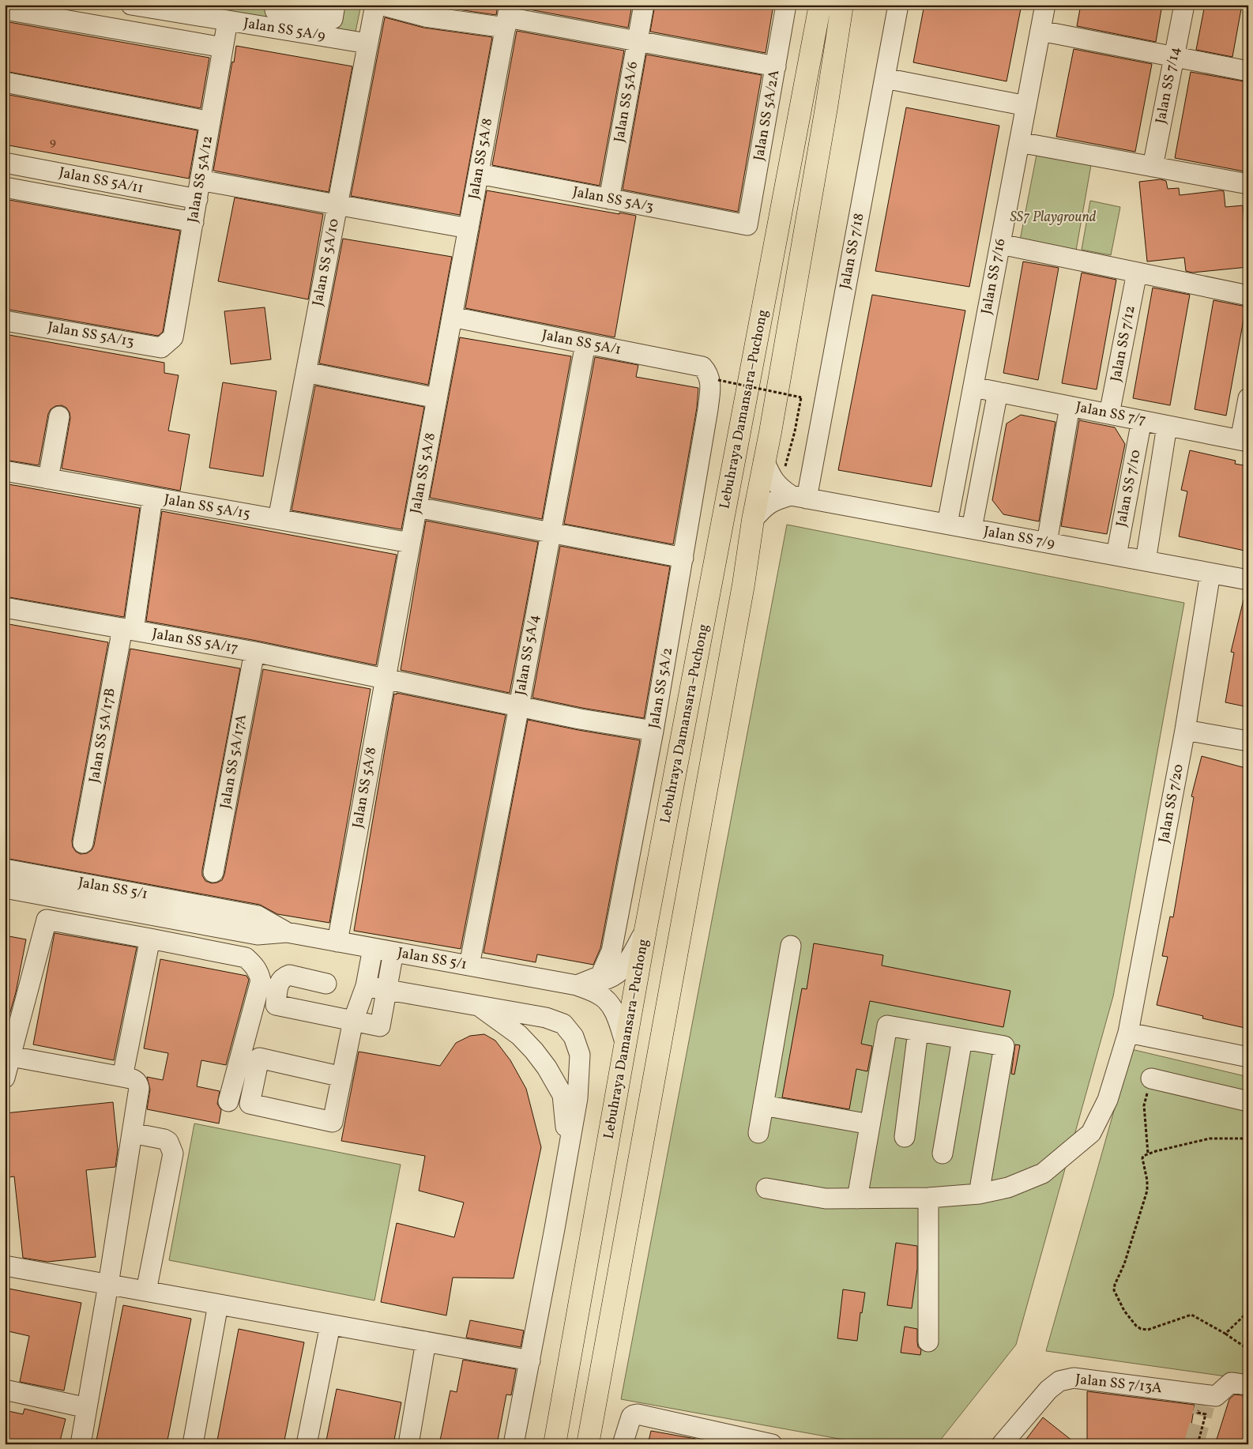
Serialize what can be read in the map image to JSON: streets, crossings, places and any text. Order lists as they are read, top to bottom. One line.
{"streets":{"highway":["Lebuhraya Damansara–Puchong"],"street":["Jalan SS 5A/9","Jalan SS 7/14","Jalan SS 5A/6","Jalan SS 5A/2A","Jalan SS 5A/8","Jalan SS 5A/12","Jalan SS 5A/11","Jalan SS 5A/3","Jalan SS 7/18","Jalan SS 5A/10","Jalan SS 7/16","Jalan SS 5A/13","Jalan SS 5A/1","Jalan SS 7/12","Jalan SS 7/7","Jalan SS 7/10","Jalan SS 5A/15","Jalan SS 7/9","Jalan SS 5A/17","Jalan SS 5A/4","Jalan SS 5A/2","Jalan SS 5A/17B","Jalan SS 5A/17A","Jalan SS 7/20","Jalan SS 5/1","Jalan SS 7/13A"]},"crossings":[["Jalan SS 5A/9","Jalan SS 5A/12"],["Jalan SS 5A/9","Jalan SS 5A/10"],["Jalan SS 5A/6","Jalan SS 5A/3"],["Jalan SS 5A/2A","Jalan SS 5A/3"],["Jalan SS 5A/8","Jalan SS 5A/11"],["Jalan SS 5A/8","Jalan SS 5A/3"],["Jalan SS 5A/8","Jalan SS 5A/1"],["Jalan SS 5A/8","Jalan SS 5A/15"],["Jalan SS 5A/8","Jalan SS 5A/17"],["Jalan SS 5A/8","Jalan SS 5/1"],["Jalan SS 5A/12","Jalan SS 5A/11"],["Jalan SS 5A/12","Jalan SS 5A/13"],["Jalan SS 5A/11","Jalan SS 5A/10"],["Jalan SS 7/18","Jalan SS 7/9"],["Jalan SS 5A/10","Jalan SS 5A/15"],["Jalan SS 7/16","Jalan SS 7/7"],["Jalan SS 7/16","Jalan SS 7/9"],["Jalan SS 5A/1","Jalan SS 5A/4"],["Jalan SS 5A/1","Jalan SS 5A/2"],["Jalan SS 7/12","Jalan SS 7/7"],["Lebuhraya Damansara–Puchong","Jalan SS 7/9"],["Lebuhraya Damansara–Puchong","Jalan SS 5/1"],["Jalan SS 7/7","Jalan SS 7/10"],["Jalan SS 7/10","Jalan SS 7/9"],["Jalan SS 5A/15","Jalan SS 5A/17B"],["Jalan SS 7/9","Jalan SS 7/20"],["Jalan SS 5A/17","Jalan SS 5A/4"],["Jalan SS 5A/17","Jalan SS 5A/2"],["Jalan SS 5A/17","Jalan SS 5A/17B"],["Jalan SS 5A/17","Jalan SS 5A/17A"],["Jalan SS 5A/4","Jalan SS 5/1"],["Jalan SS 5A/2","Jalan SS 5/1"]],"parks":["SS7 Playground"],"house_numbers":["9"]}
